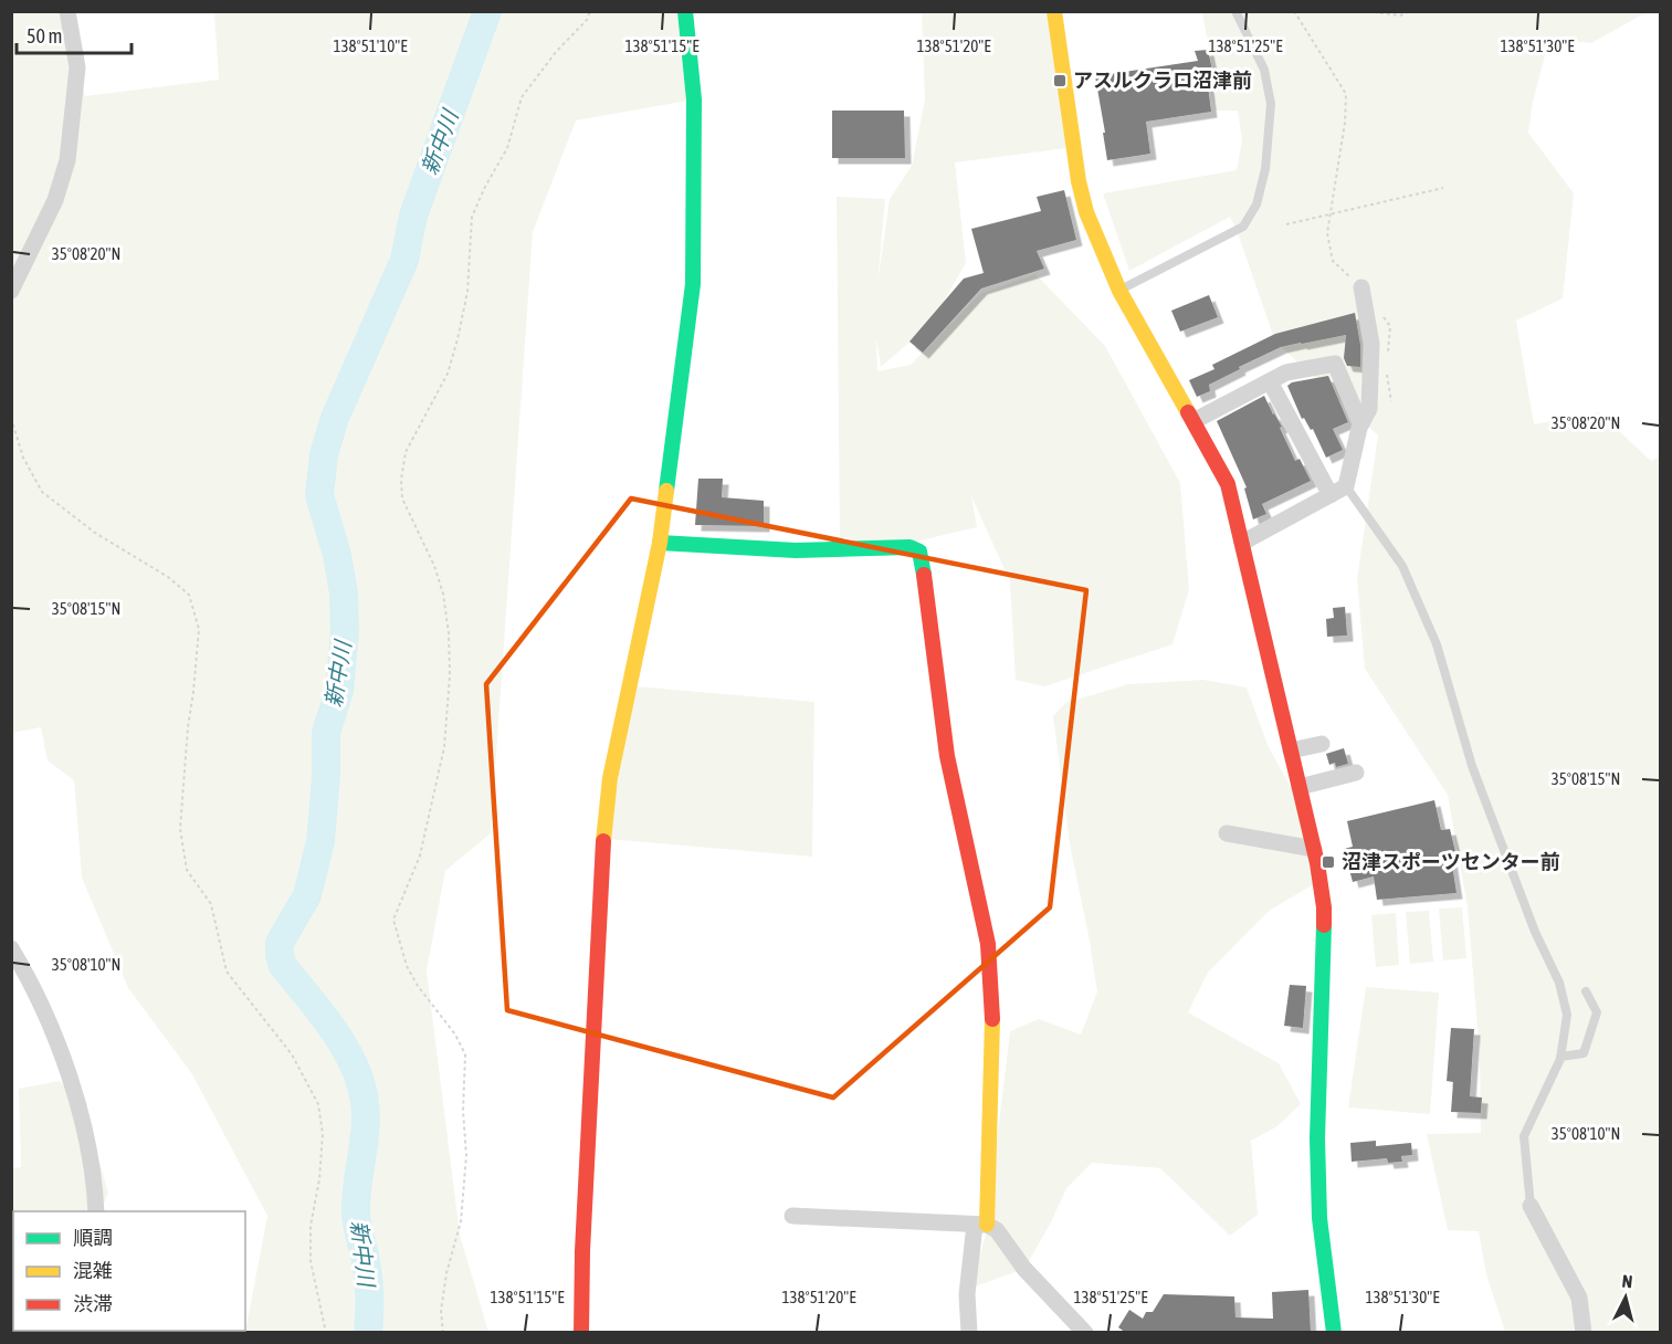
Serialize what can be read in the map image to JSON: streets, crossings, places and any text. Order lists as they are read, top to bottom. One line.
{"water":["新中川"],"places":{"transit":["アスルクラロ沼津前","沼津スポーツセンター前"]},"legend":["順調","混雑","渋滞"],"scale_bar":"50 m","north":"top","coordinates":["138°51'10\"E","138°51'15\"E","138°51'20\"E","138°51'25\"E","138°51'30\"E","35°08'20\"N","35°08'15\"N","35°08'10\"N"]}
